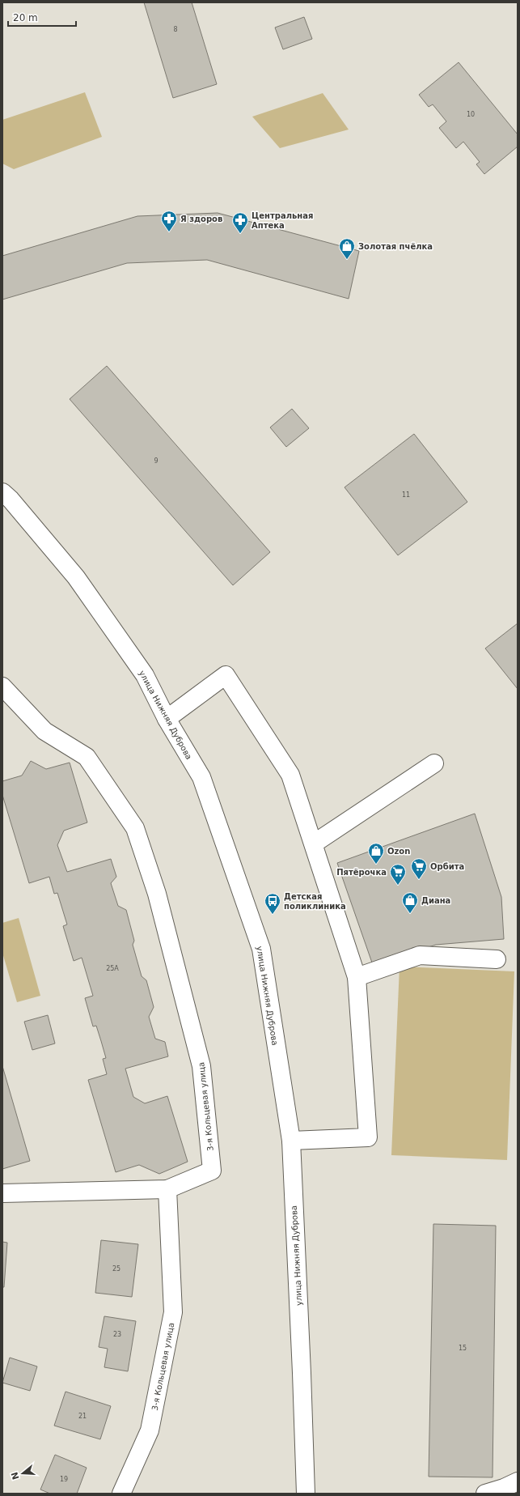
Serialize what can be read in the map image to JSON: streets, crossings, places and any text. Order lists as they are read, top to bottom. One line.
{"streets":{"street":["улица Нижняя Дуброва","3-я Кольцевая улица"]},"places":{"pharmacy":["Я здоров","Центральная Аптека"],"shop":["Золотая пчёлка","Ozon","Диана"],"supermarket":["Орбита","Пятёрочка"],"bus stop":["Детская поликлиника"]},"house_numbers":["8","10","9","11","25А","25","23","15","21","19"],"scale_bar":"20 m","north":"left"}
